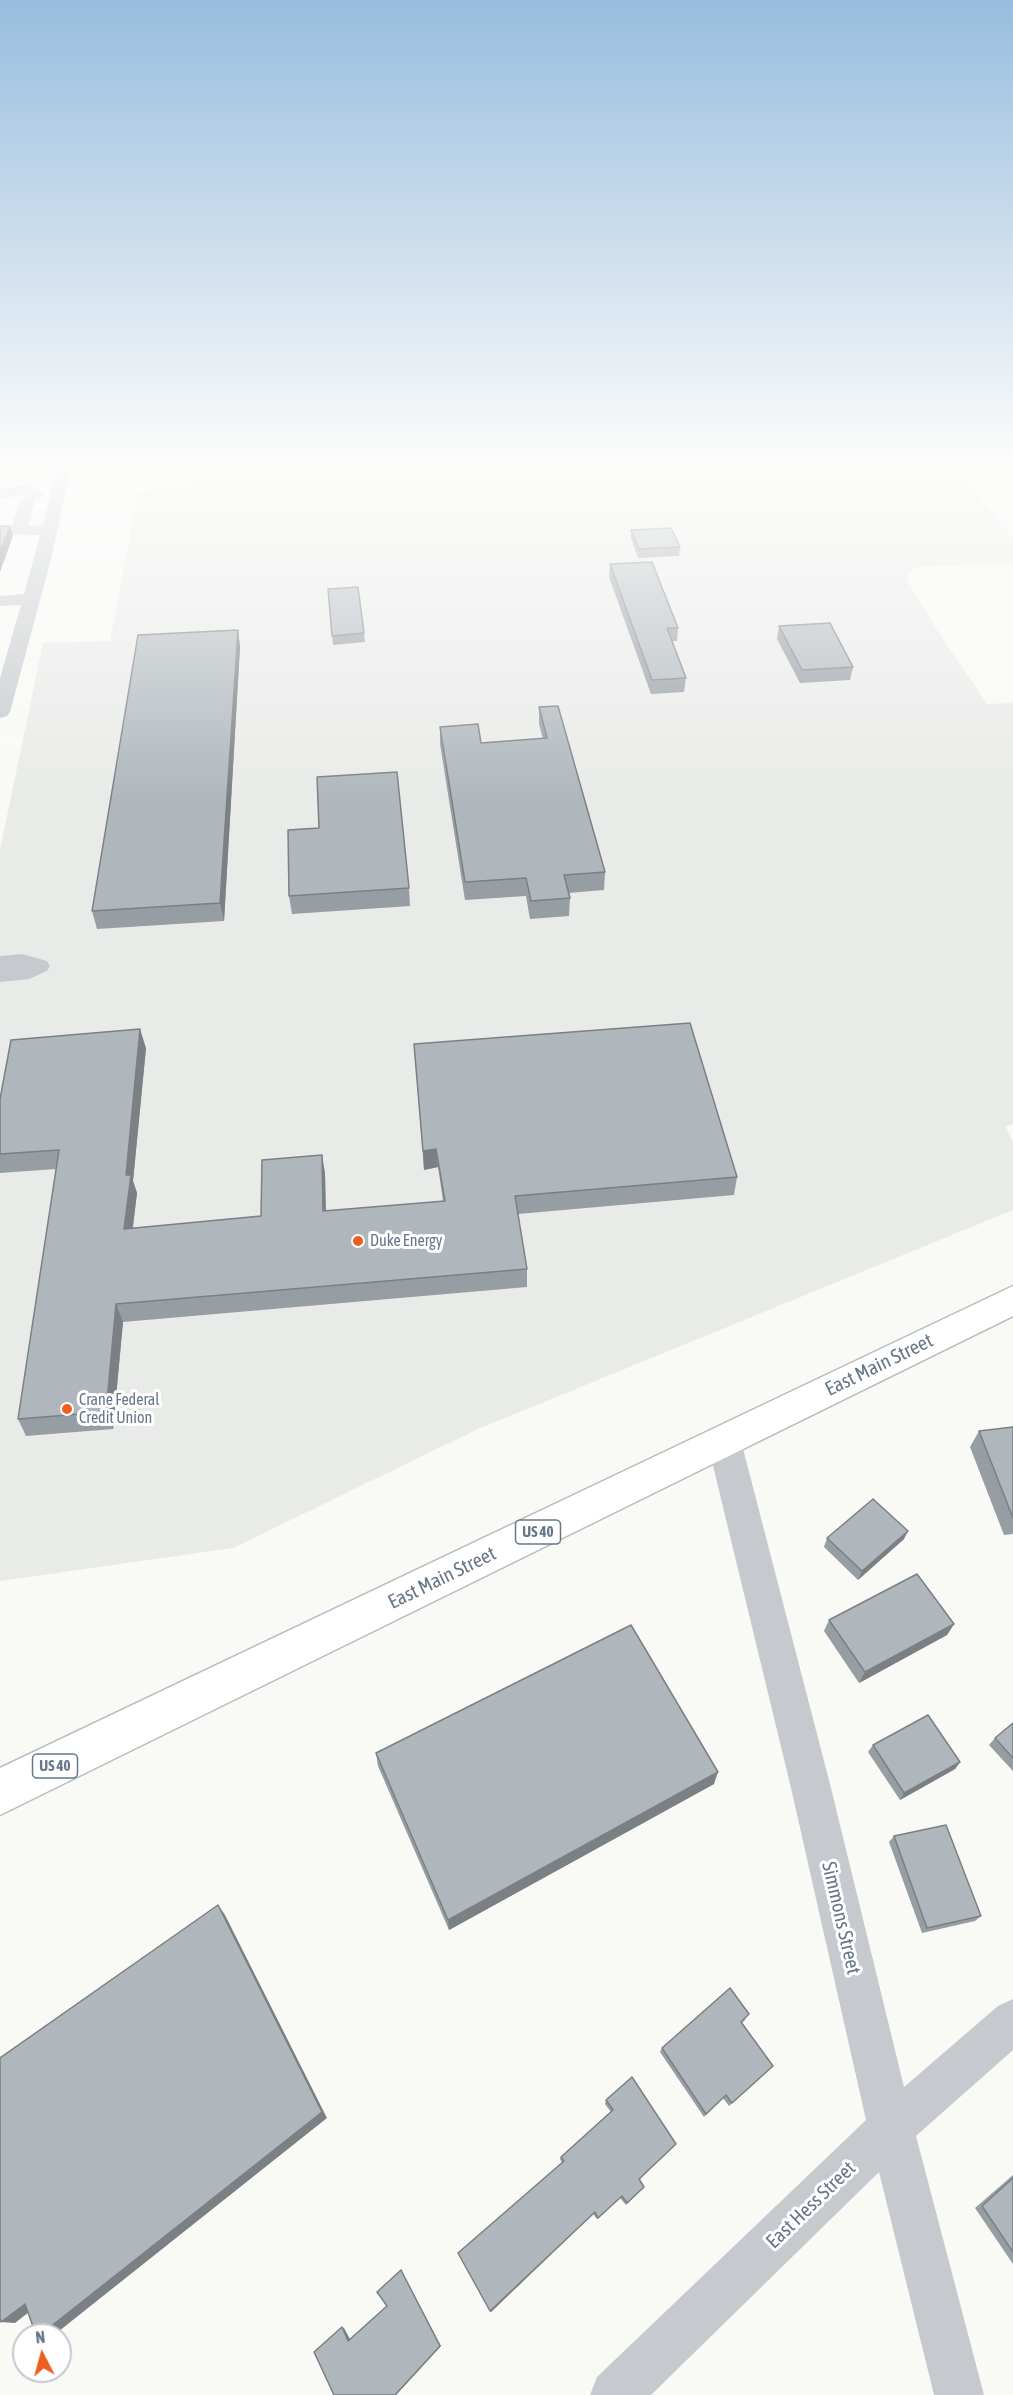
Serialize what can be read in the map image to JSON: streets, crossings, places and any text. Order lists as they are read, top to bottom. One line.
{"streets":{"main road":["East Main Street","US 40"],"street":["Simmons Street","East Hess Street"]},"crossings":[["East Main Street","Simmons Street"],["Simmons Street","East Hess Street"]],"places":["Duke Energy","Crane Federal Credit Union"],"north":"top"}
